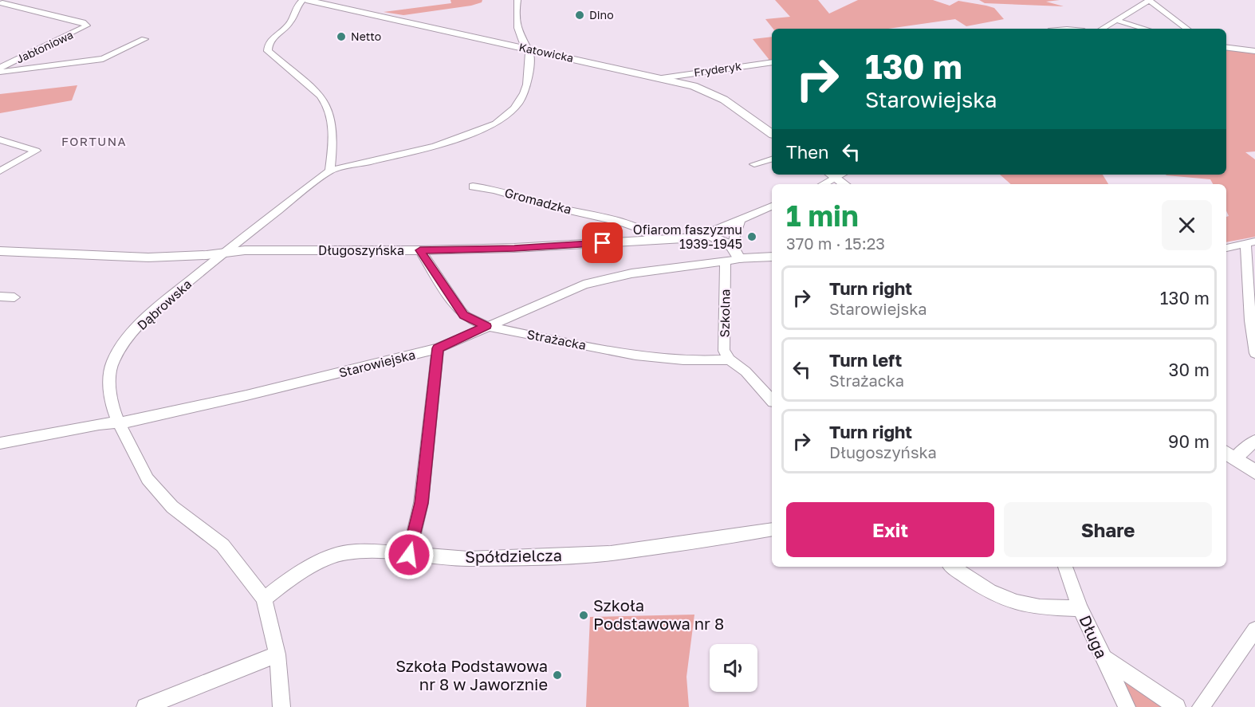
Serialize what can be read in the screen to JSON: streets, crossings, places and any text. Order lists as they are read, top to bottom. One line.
{"streets":{"street":["Jabłoniowa","Katowicka","Fryderyk","Gromadzka","Długoszyńska","Dąbrowska","Szkolna","Strażacka","Starowiejska","Spółdzielcza","Długa"]},"crossings":[["Katowicka","Fryderyk"],["Gromadzka","Długoszyńska"],["Długoszyńska","Dąbrowska"],["Długoszyńska","Strażacka"],["Dąbrowska","Starowiejska"],["Dąbrowska","Spółdzielcza"],["Szkolna","Strażacka"],["Szkolna","Starowiejska"],["Strażacka","Starowiejska"]],"districts":["FORTUNA"],"places":["Dino","Netto","Ofiarom faszyzmu 1939-1945","Szkoła Podstawowa nr 8","Szkoła Podstawowa nr 8 w Jaworznie"],"page":{"turn":["130 m","Starowiejska"],"then":"Then","heading":["1 min","370 m · 15:23"],"list":[{"name":"Turn right","note":"Starowiejska","value":"130 m"},{"name":"Turn left","note":"Strażacka","value":"30 m"},{"name":"Turn right","note":"Długoszyńska","value":"90 m"}],"buttons":["Exit","Share"]}}
